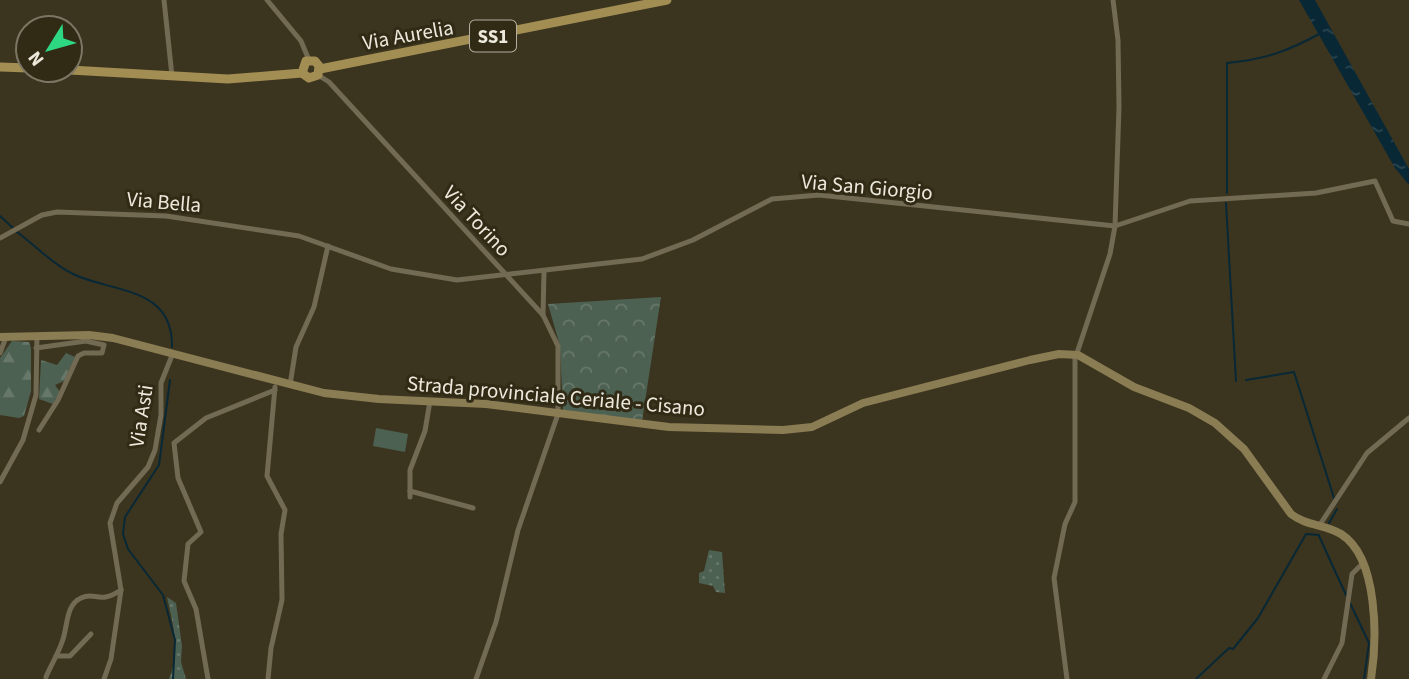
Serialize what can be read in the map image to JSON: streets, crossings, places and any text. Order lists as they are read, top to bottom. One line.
{"streets":{"main road":["Via Aurelia","SS1","Strada provinciale Ceriale - Cisano"],"street":["Via San Giorgio","Via Bella","Via Torino","Via Asti"]},"crossings":[["Via Aurelia","Via Torino"],["Via San Giorgio","Via Bella"],["Via San Giorgio","Via Torino"],["Via Bella","Via Torino"],["Via Torino","Strada provinciale Ceriale - Cisano"],["Strada provinciale Ceriale - Cisano","Via Asti"]],"north":"bottom left"}
